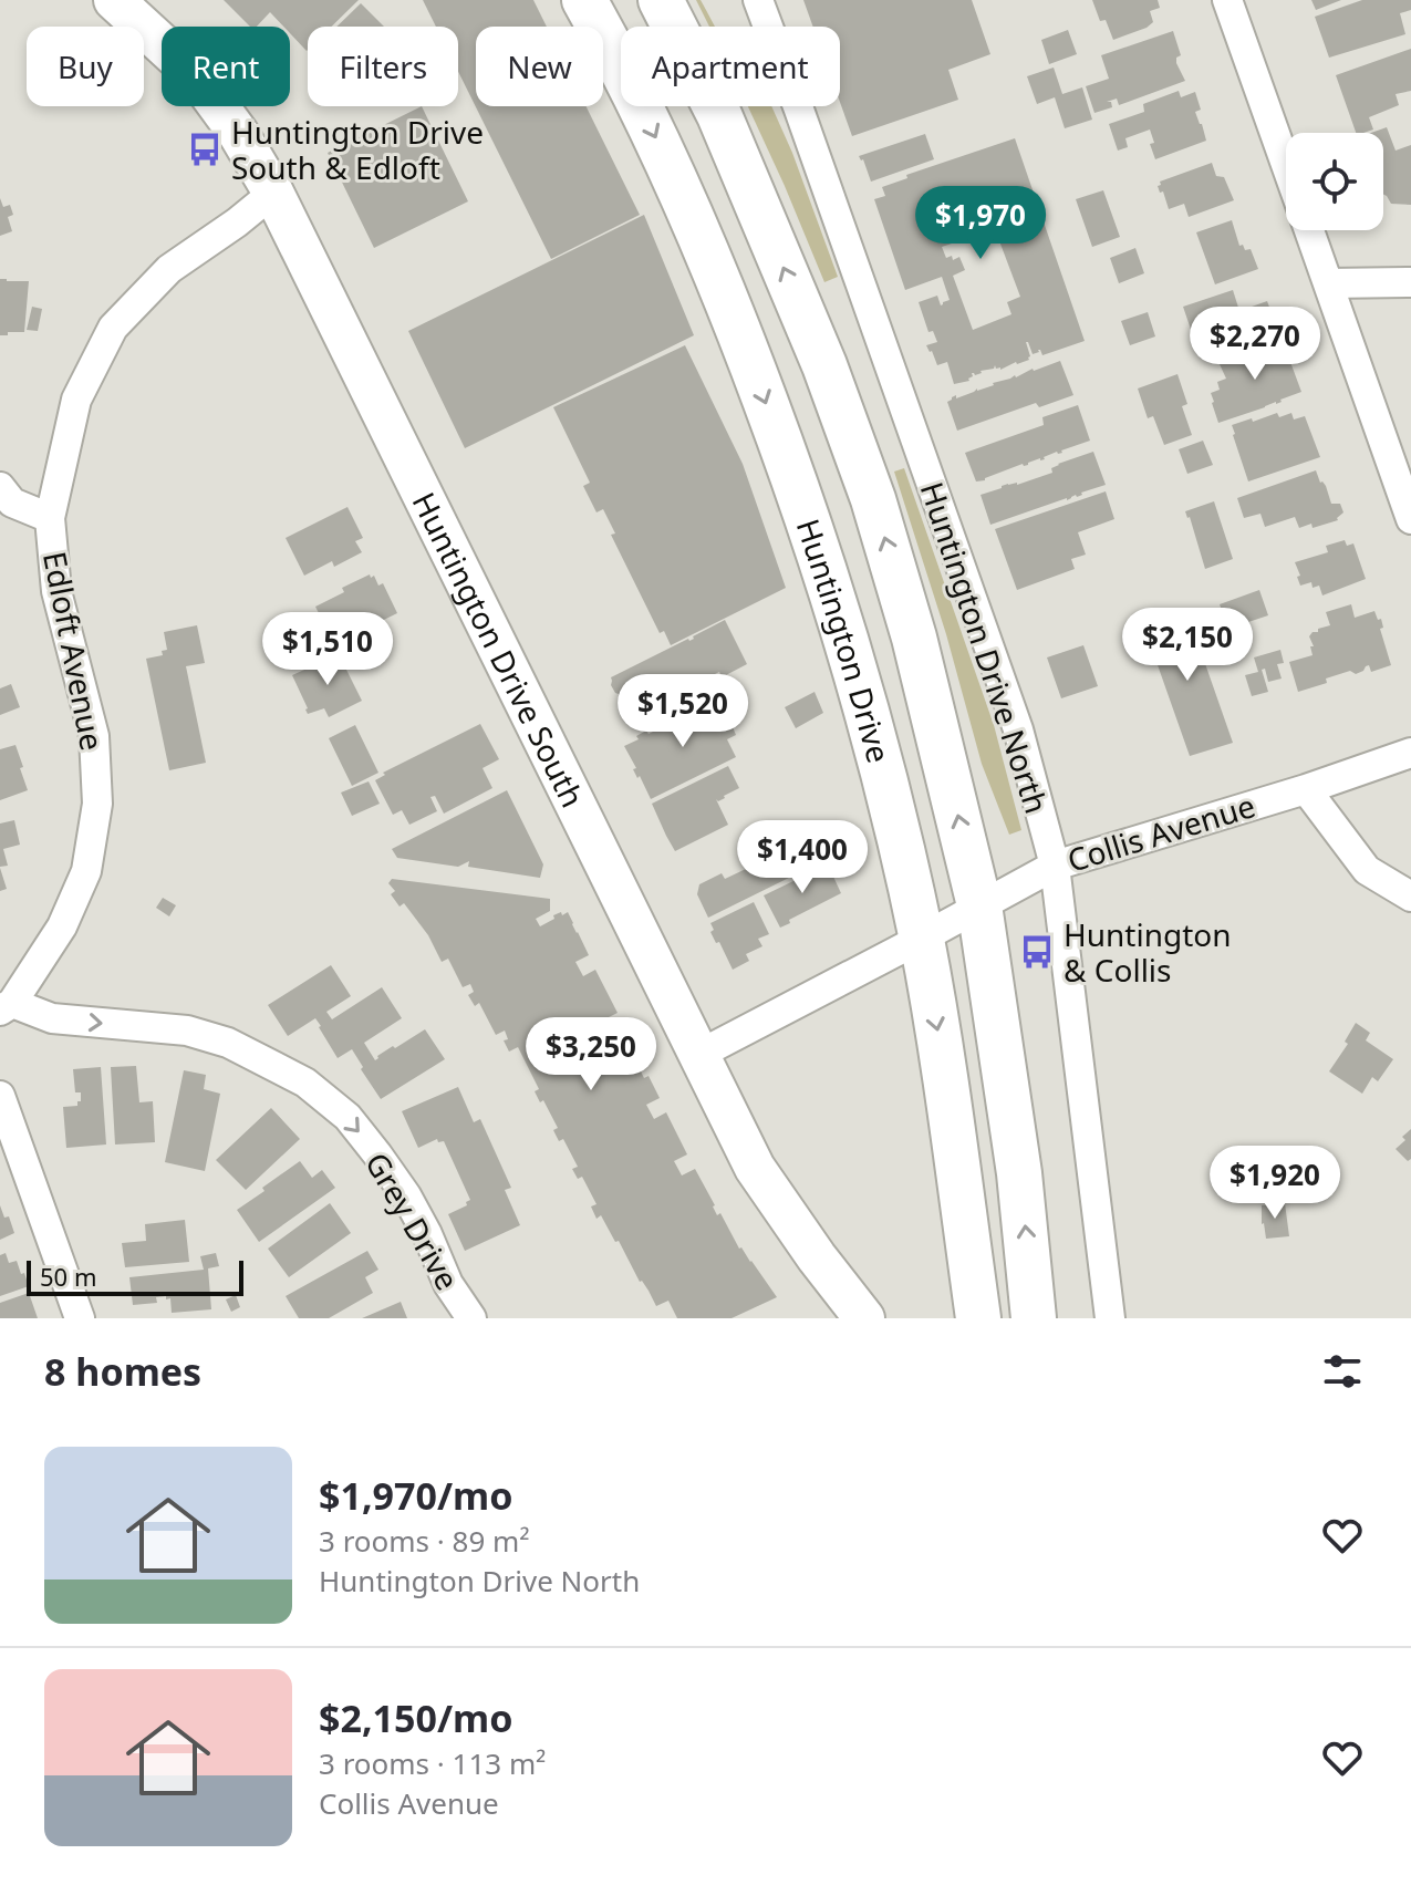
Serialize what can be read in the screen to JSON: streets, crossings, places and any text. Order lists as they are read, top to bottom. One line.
{"streets":{"main road":["Huntington Drive"],"street":["Huntington Drive North","Edloft Avenue","Huntington Drive South","Collis Avenue","Grey Drive"]},"crossings":[["Huntington Drive","Collis Avenue"],["Huntington Drive North","Collis Avenue"],["Edloft Avenue","Huntington Drive South"],["Edloft Avenue","Grey Drive"],["Huntington Drive South","Collis Avenue"]],"one_way":["Grey Drive"],"places":{"bus stop":["Huntington Drive South & Edloft","Huntington & Collis"]},"scale_bar":"50 m","page":{"chip":["Buy","Rent","Filters","New","Apartment"],"price":["$1,970","$2,270","$2,150","$1,510","$1,520","$1,400","$3,250","$1,920"],"scale":"50 m","heading":"8 homes","list":[{"name":"$1,970/mo","note":"3 rooms · 89 m² · Huntington Drive North"},{"name":"$2,150/mo","note":"3 rooms · 113 m² · Collis Avenue"}]}}
